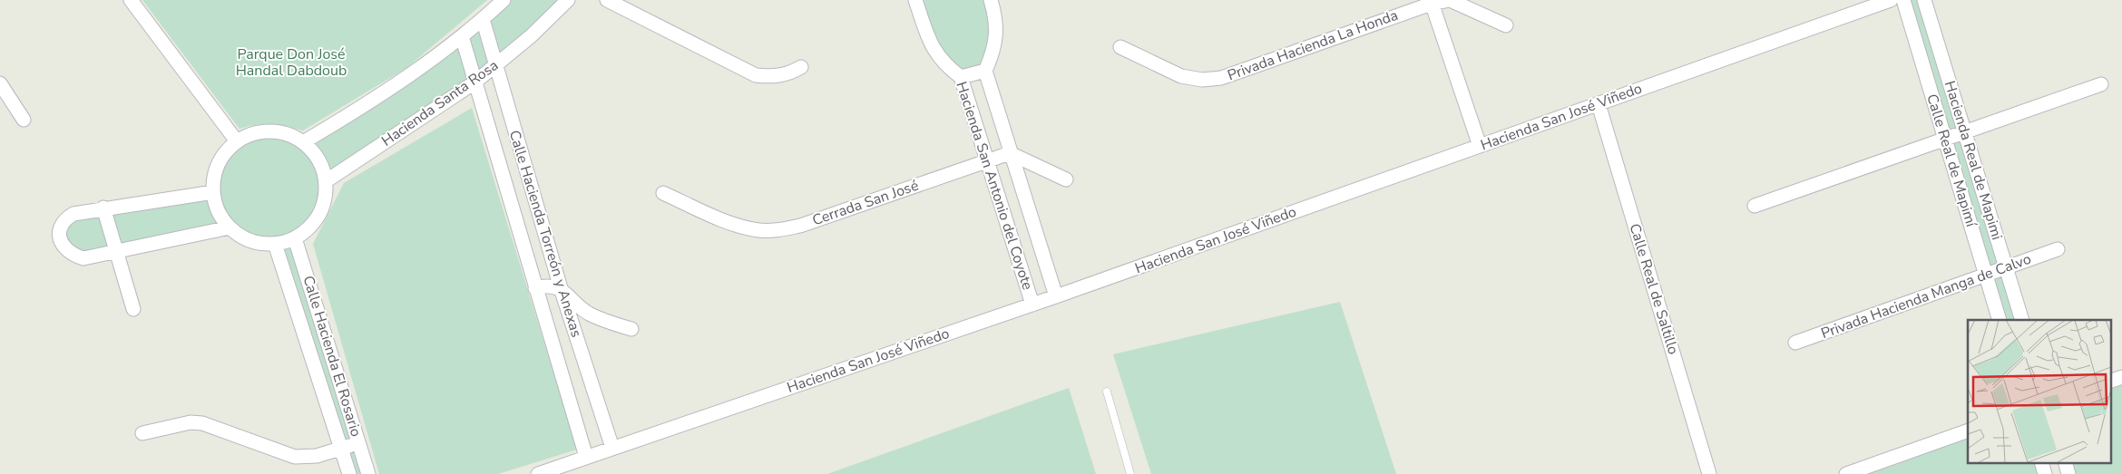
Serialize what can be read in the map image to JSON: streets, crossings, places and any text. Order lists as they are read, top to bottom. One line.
{"streets":{"street":["Privada Hacienda La Honda","Hacienda Santa Rosa","Hacienda San José Viñedo","Calle Real de Mapimí","Hacienda Real de Mapimi","Hacienda San Antonio del Coyote","Cerrada San José","Calle Hacienda Torreón y Anexas","Calle Real de Saltillo","Privada Hacienda Manga de Calvo","Calle Hacienda El Rosario"]},"crossings":[["Hacienda Santa Rosa","Calle Hacienda Torreón y Anexas"],["Hacienda Santa Rosa","Calle Hacienda El Rosario"],["Hacienda San José Viñedo","Hacienda San Antonio del Coyote"],["Hacienda San José Viñedo","Calle Hacienda Torreón y Anexas"],["Hacienda San José Viñedo","Calle Real de Saltillo"],["Calle Real de Mapimí","Privada Hacienda Manga de Calvo"],["Hacienda Real de Mapimi","Privada Hacienda Manga de Calvo"],["Hacienda San Antonio del Coyote","Cerrada San José"]],"parks":["Parque Don José Handal Dabdoub"]}
